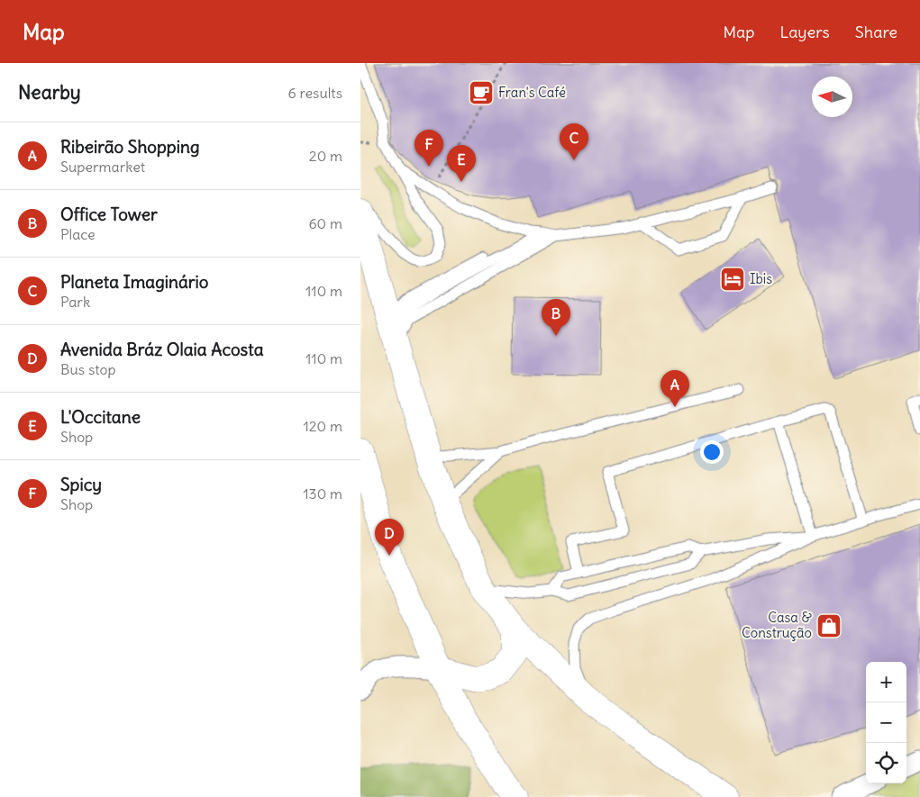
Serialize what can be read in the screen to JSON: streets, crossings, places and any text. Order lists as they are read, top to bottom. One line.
{"places":{"cafe":["Fran's Café"],"hotel":["Ibis"],"shop":["Casa & Construção"]},"north":"left","page":{"header":"Map","nav":["Map","Layers","Share"],"heading":["Nearby","6 results"],"list":[{"mark":"A","name":"Ribeirão Shopping","note":"Supermarket","value":"20 m"},{"mark":"B","name":"Office Tower","note":"Place","value":"60 m"},{"mark":"C","name":"Planeta Imaginário","note":"Park","value":"110 m"},{"mark":"D","name":"Avenida Bráz Olaia Acosta","note":"Bus stop","value":"110 m"},{"mark":"E","name":"L'Occitane","note":"Shop","value":"120 m"},{"mark":"F","name":"Spicy","note":"Shop","value":"130 m"}],"pins":["C","F","E","B","A","D"],"map_buttons":["+","−"]}}
